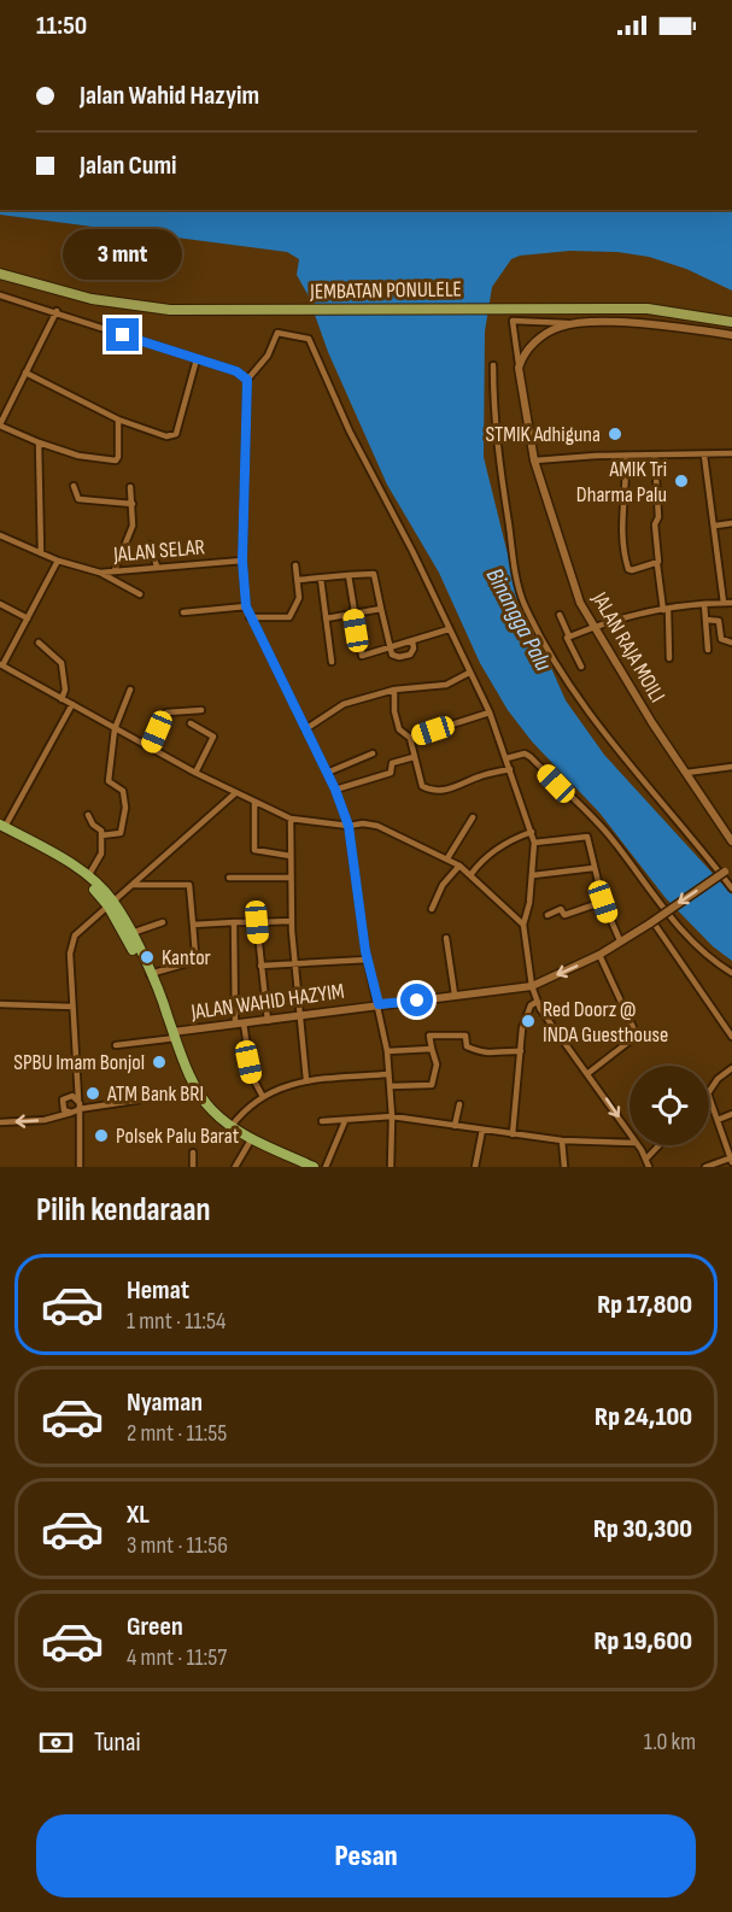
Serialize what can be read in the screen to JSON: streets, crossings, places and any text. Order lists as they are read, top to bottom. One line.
{"streets":{"main road":["JEMBATAN PONULELE"],"street":["JALAN SELAR","JALAN RAJA MOILI","JALAN WAHID HAZYIM"]},"water":["Binangga Palu"],"places":["STMIK Adhiguna","AMIK Tri Dharma Palu","Kantor","Red Doorz @ INDA Guesthouse","SPBU Imam Bonjol","ATM Bank BRI","Polsek Palu Barat"],"page":{"status":"11:50","banner":["Jalan Wahid Hazyim","Jalan Cumi"],"bubble":"3 mnt","heading":"Pilih kendaraan","list":[{"name":"Hemat","note":"1 mnt · 11:54","value":"Rp 17,800"},{"name":"Nyaman","note":"2 mnt · 11:55","value":"Rp 24,100"},{"name":"XL","note":"3 mnt · 11:56","value":"Rp 30,300"},{"name":"Green","note":"4 mnt · 11:57","value":"Rp 19,600"}],"pay":["Tunai","1.0 km"],"buttons":"Pesan"}}
